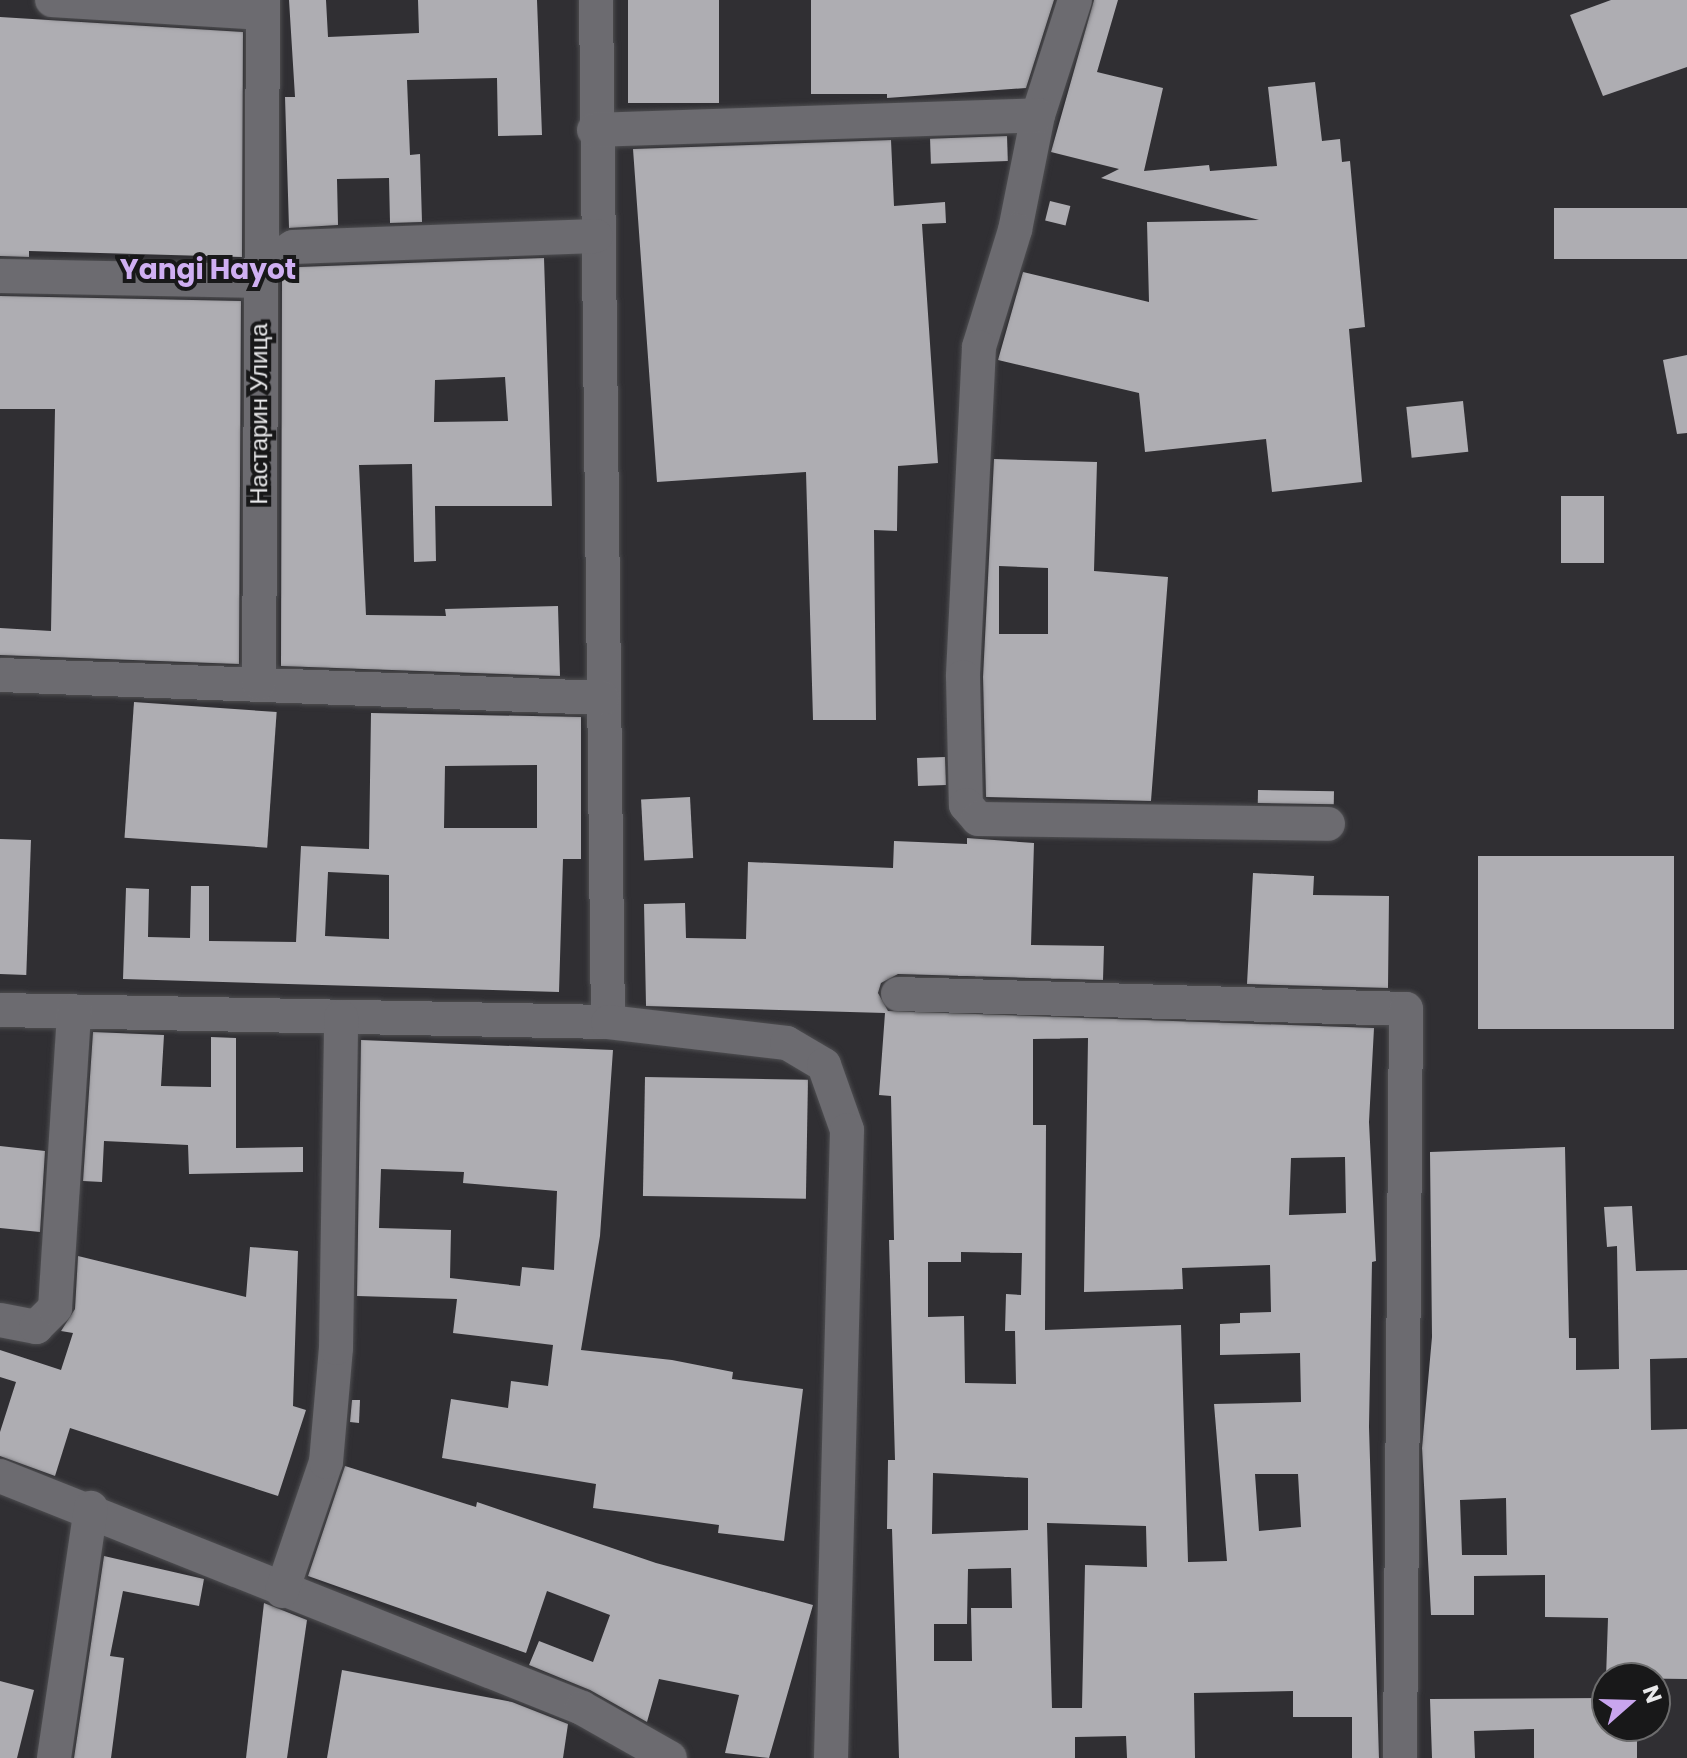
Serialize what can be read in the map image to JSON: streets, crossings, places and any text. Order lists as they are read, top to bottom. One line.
{"streets":{"street":["Настарин Улица"]},"districts":["Yangi Hayot"],"north":"right"}
